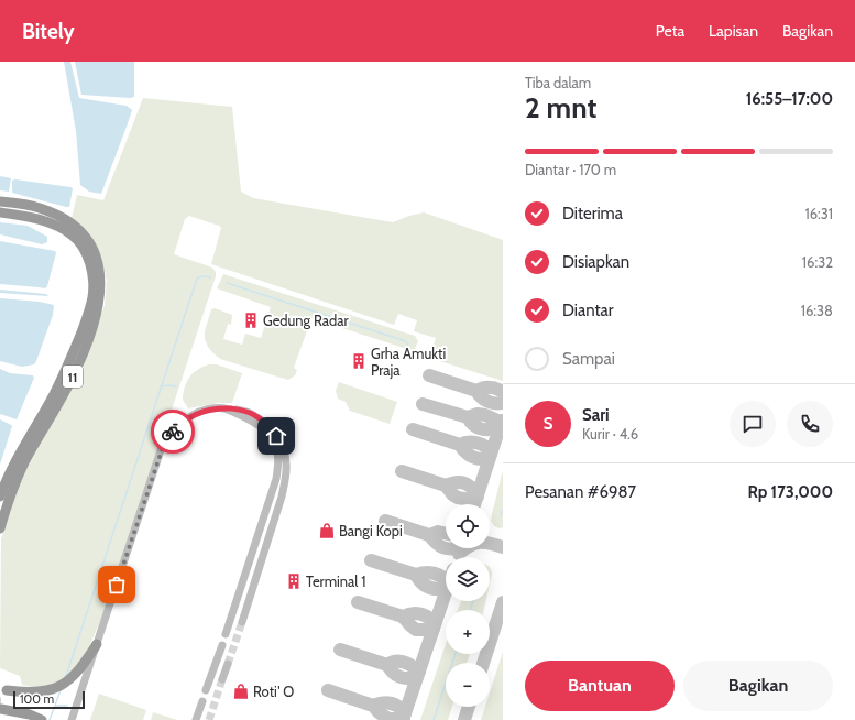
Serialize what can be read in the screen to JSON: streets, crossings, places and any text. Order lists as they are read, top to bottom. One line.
{"streets":{"highway":["11"]},"places":{"building":["Gedung Radar","Grha Amukti Praja","Terminal 1"],"shop":["Bangi Kopi","Roti' O"]},"scale_bar":"100 m","page":{"header":"Bitely","nav":["Peta","Lapisan","Bagikan"],"heading":["2 mnt","Tiba dalam","16:55–17:00"],"panel":["Sari","Kurir · 4.6","Pesanan #6987","Rp 173,000"],"bar":"Diantar · 170 m","list":[["Diterima","16:31"],["Disiapkan","16:32"],["Diantar","16:38"],"Sampai"],"round":"S","map_buttons":["+","−"],"buttons":["Bantuan","Bagikan"],"scale":"100 m"}}
